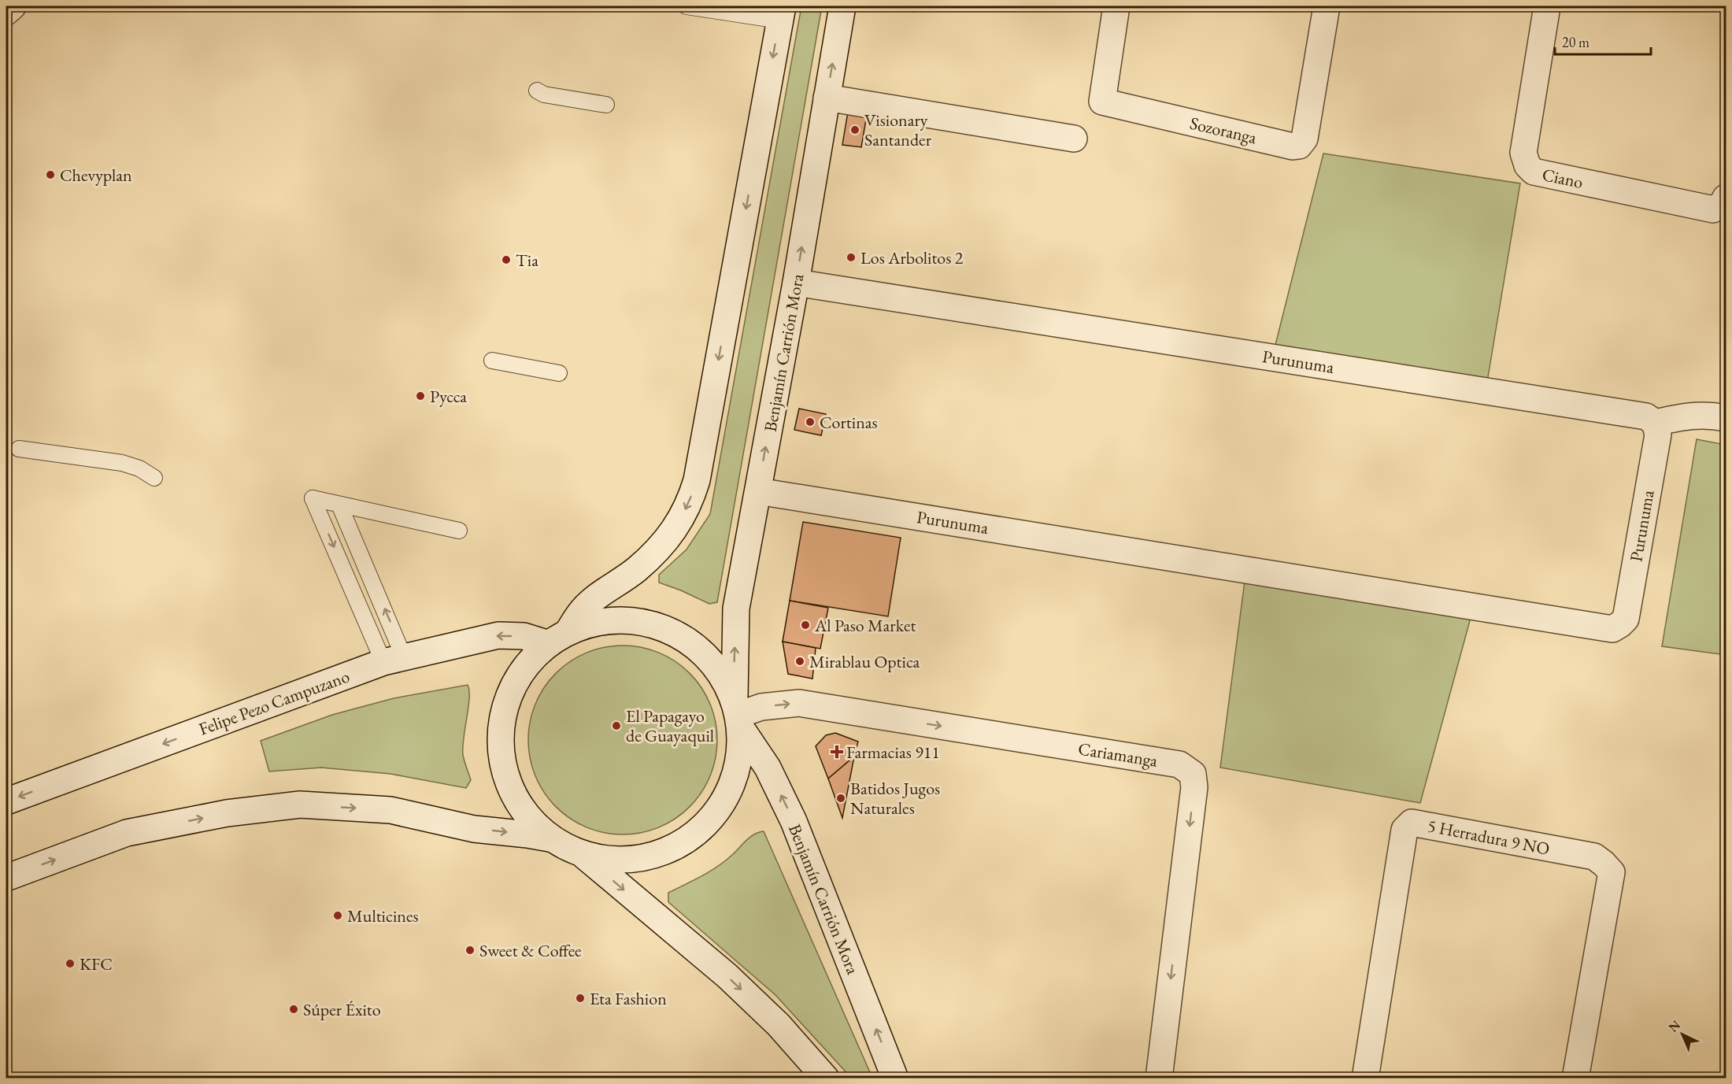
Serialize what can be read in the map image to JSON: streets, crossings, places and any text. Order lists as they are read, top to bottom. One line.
{"streets":{"street":["Sozoranga","Ciano","Benjamín Carrión Mora","Purunuma","Felipe Pezo Campuzano","Cariamanga","5 Herradura 9 NO"]},"crossings":[["Benjamín Carrión Mora","Purunuma"],["Benjamín Carrión Mora","Cariamanga"]],"one_way":["Benjamín Carrión Mora"],"places":{"other":["Visionary Santander","Chevyplan","Los Arbolitos 2","Tia","Pycca","Cortinas","Al Paso Market","Mirablau Optica","El Papagayo de Guayaquil","Batidos Jugos Naturales","Multicines","Sweet & Coffee","KFC","Eta Fashion","Súper Éxito"],"health":["Farmacias 911"]},"scale_bar":"20 m","north":"top left"}
